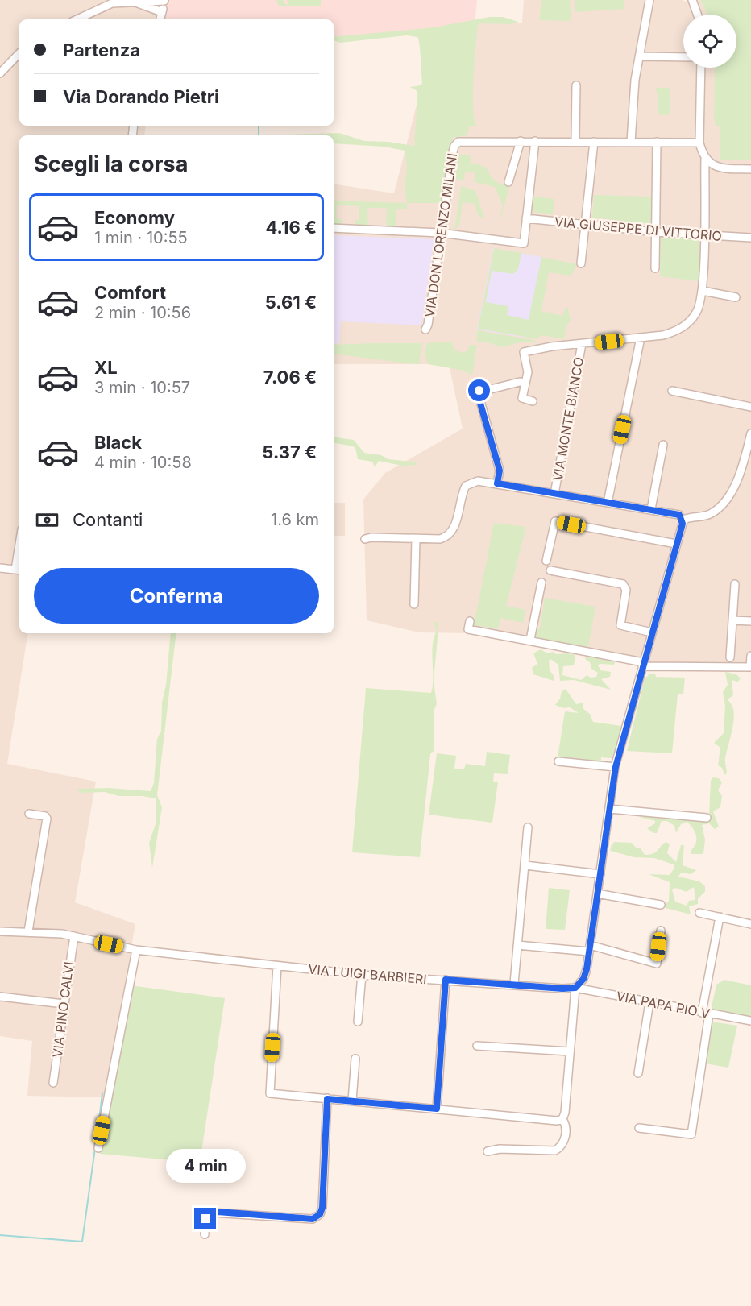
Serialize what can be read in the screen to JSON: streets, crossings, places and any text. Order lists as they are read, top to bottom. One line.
{"streets":{"street":["VIA GIUSEPPE DI VITTORIO","VIA DON LORENZO MILANI","VIA MONTE BIANCO","VIA LUIGI BARBIERI","VIA PAPA PIO V","VIA PINO CALVI"]},"crossings":[["VIA LUIGI BARBIERI","VIA PAPA PIO V"],["VIA LUIGI BARBIERI","VIA PINO CALVI"]],"page":{"banner":["Partenza","Via Dorando Pietri"],"heading":"Scegli la corsa","list":[{"name":"Economy","note":"1 min · 10:55","value":"4.16 €"},{"name":"Comfort","note":"2 min · 10:56","value":"5.61 €"},{"name":"XL","note":"3 min · 10:57","value":"7.06 €"},{"name":"Black","note":"4 min · 10:58","value":"5.37 €"}],"pay":["Contanti","1.6 km"],"buttons":"Conferma","bubble":"4 min"}}
